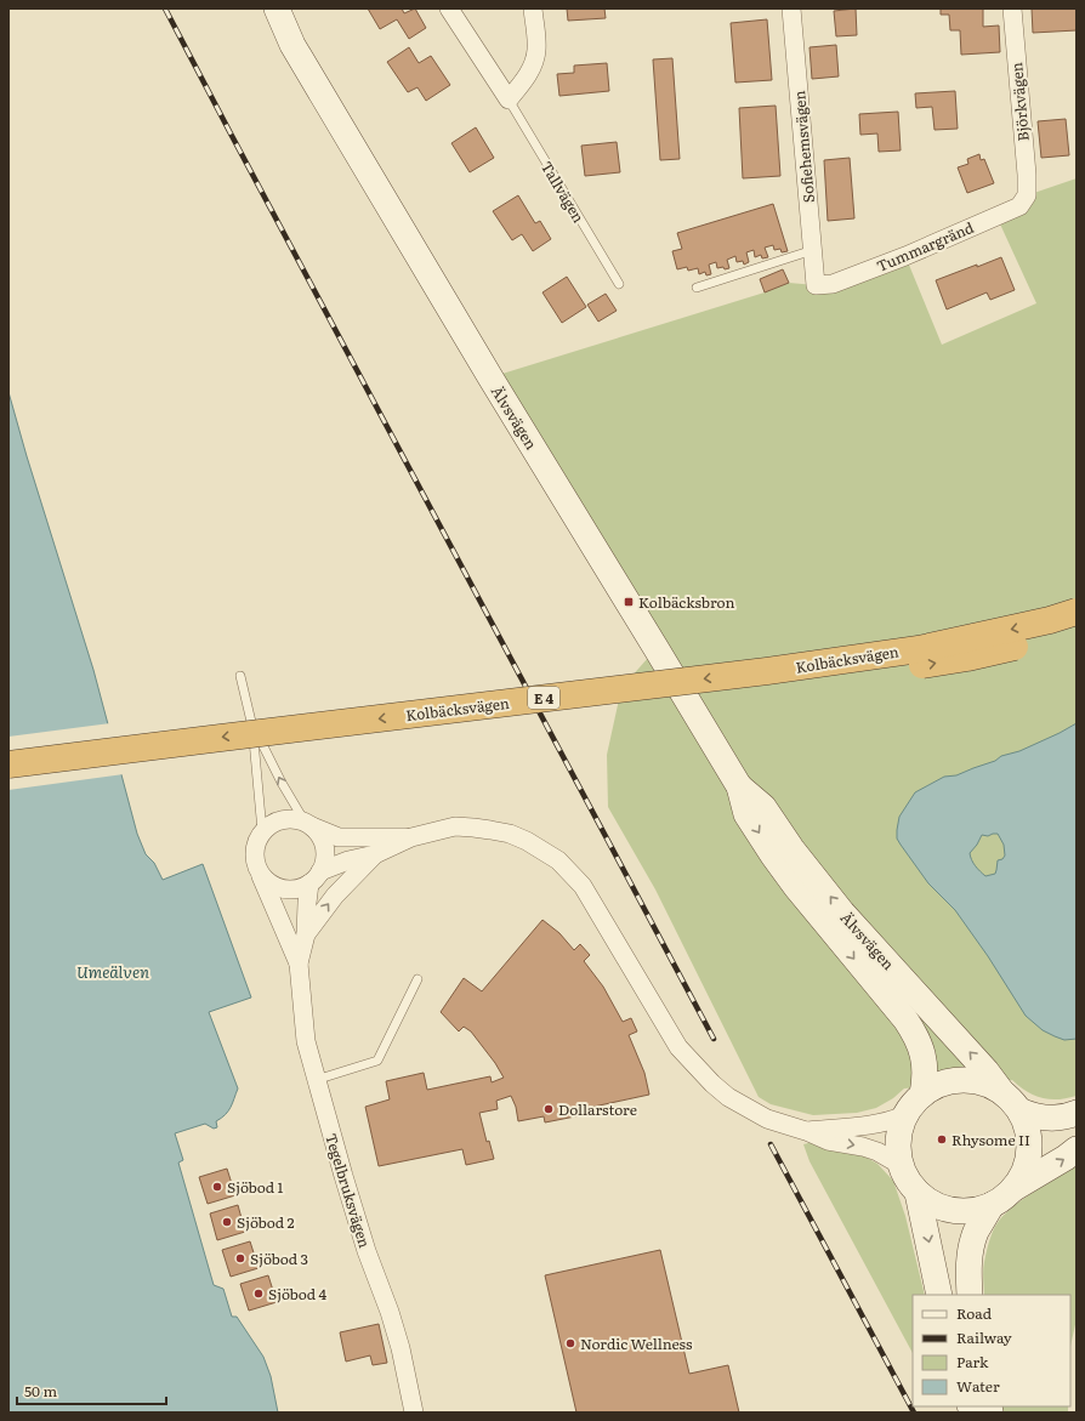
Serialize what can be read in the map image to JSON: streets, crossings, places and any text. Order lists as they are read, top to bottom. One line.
{"streets":{"highway":["Kolbäcksvägen","E 4"],"main road":["Älvsvägen"],"street":["Björkvägen","Sofiehemsvägen","Tallvägen","Tummargränd","Tegelbruksvägen"]},"crossings":[["Björkvägen","Tummargränd"],["Sofiehemsvägen","Tummargränd"]],"water":["Umeälven"],"places":{"transit":["Kolbäcksbron"],"other":["Dollarstore","Rhysome II","Sjöbod 1","Sjöbod 2","Sjöbod 3","Sjöbod 4","Nordic Wellness"]},"legend":["Road","Railway","Park","Water"],"scale_bar":"50 m"}
